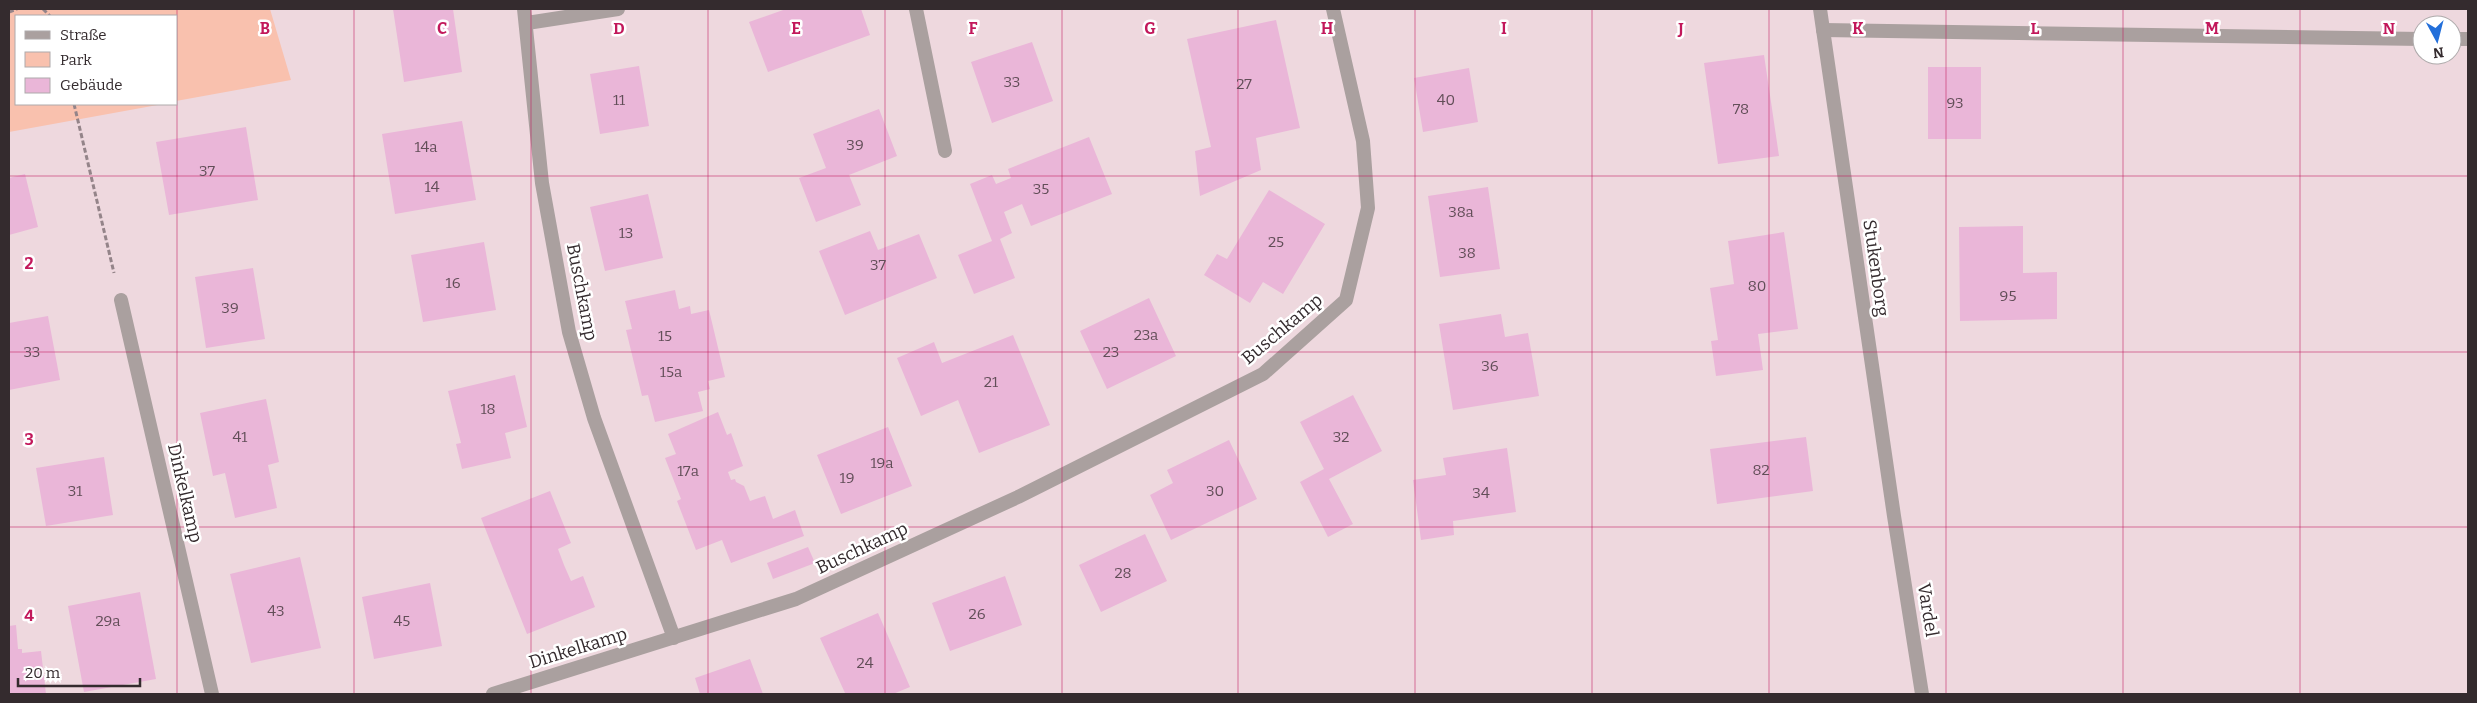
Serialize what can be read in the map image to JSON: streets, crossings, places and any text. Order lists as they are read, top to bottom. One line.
{"streets":{"street":["Stukenborg","Buschkamp","Dinkelkamp","Vardel"]},"crossings":[["Stukenborg","Vardel"],["Buschkamp","Dinkelkamp"]],"house_numbers":["33","27","11","40","93","78","39","14a","37","14","35","38a","13","25","38","37","16","80","95","39","23a","15","33","23","36","15a","21","18","41","32","19a","82","17a","19","31","30","34","28","43","26","29a","45","24"],"legend":["Straße","Park","Gebäude"],"scale_bar":"20 m","north":"bottom","grid":{"columns":["B","C","D","E","F","G","H","I","J","K","L","M","N"],"rows":["2","3","4"]}}
